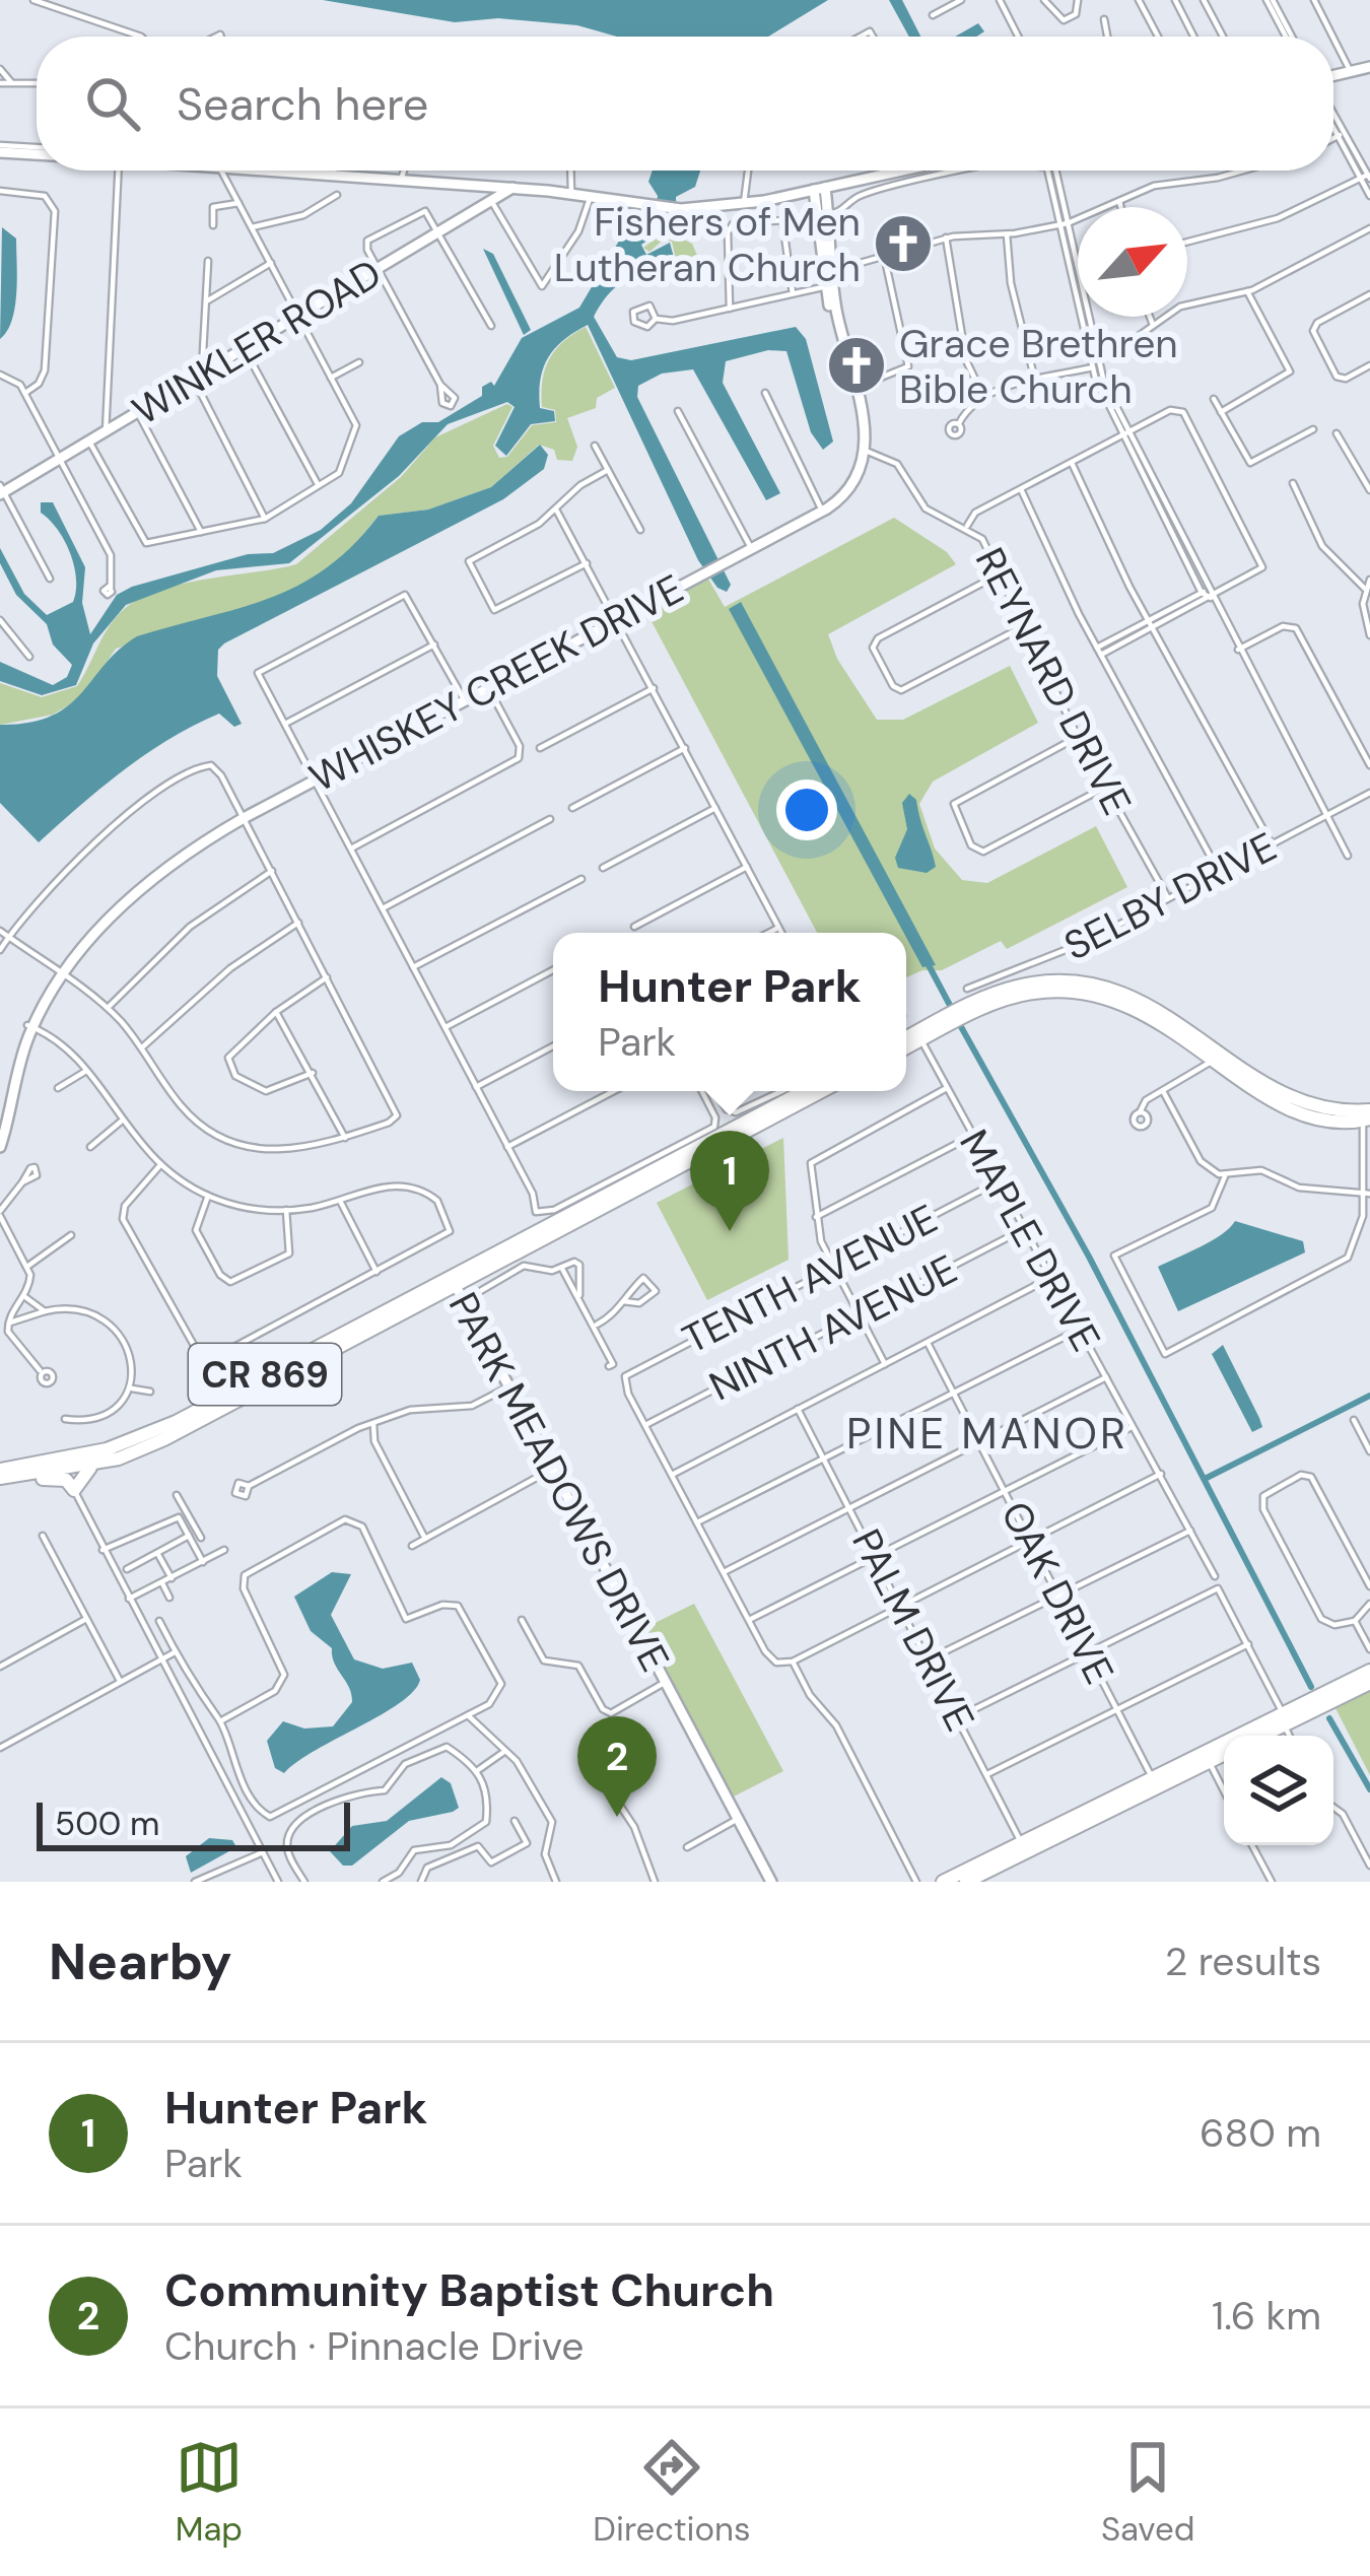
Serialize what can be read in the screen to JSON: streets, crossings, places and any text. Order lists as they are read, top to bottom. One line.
{"streets":{"main road":["CR 869"],"street":["WINKLER ROAD","REYNARD DRIVE","WHISKEY CREEK DRIVE","SELBY DRIVE","MAPLE DRIVE","TENTH AVENUE","NINTH AVENUE","PARK MEADOWS DRIVE","OAK DRIVE","PALM DRIVE"]},"crossings":[["REYNARD DRIVE","WHISKEY CREEK DRIVE"],["REYNARD DRIVE","SELBY DRIVE"],["MAPLE DRIVE","TENTH AVENUE"],["MAPLE DRIVE","NINTH AVENUE"],["TENTH AVENUE","NINTH AVENUE"],["CR 869","PARK MEADOWS DRIVE"]],"districts":["PINE MANOR"],"places":{"church":["Fishers of Men Lutheran Church","Grace Brethren Bible Church"]},"scale_bar":"500 m","north":"top right","page":{"search":"Search here","popup":["Hunter Park","Park"],"pins":["1","2"],"scale":"500 m","heading":["Nearby","2 results"],"list":[{"mark":"1","name":"Hunter Park","note":"Park","value":"680 m"},{"mark":"2","name":"Community Baptist Church","note":"Church · Pinnacle Drive","value":"1.6 km"}],"nav":["Map","Directions","Saved"]}}
